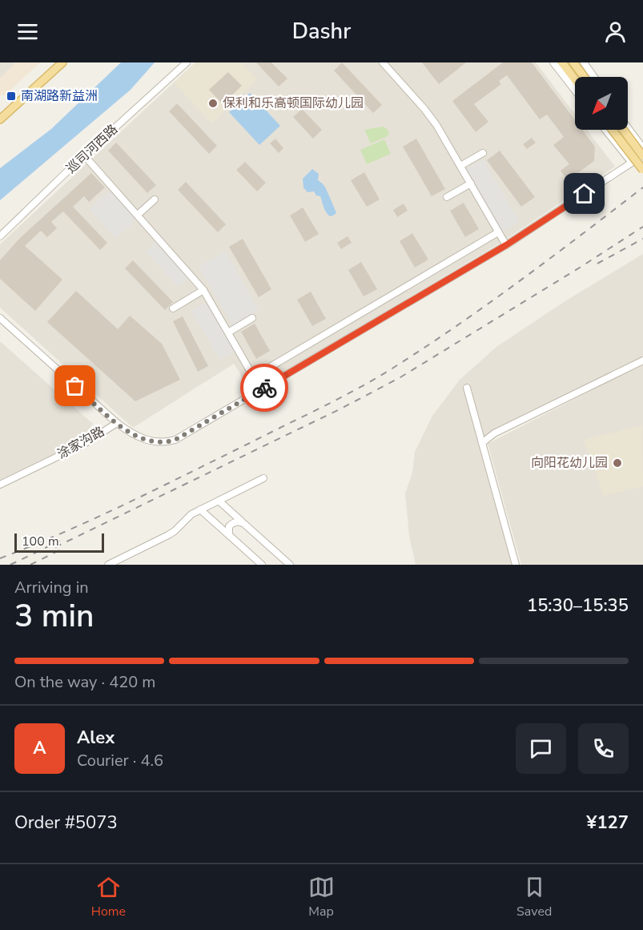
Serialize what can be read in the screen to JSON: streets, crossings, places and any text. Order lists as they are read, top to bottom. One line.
{"streets":{"street":["巡司河西路","涂家沟路"]},"places":{"transit":["南湖路新益洲"],"other":["保利和乐高顿国际幼儿园","向阳花幼儿园"]},"scale_bar":"100 m","north":"bottom left","page":{"header":"Dashr","scale":"100 m","heading":["3 min","Arriving in","15:30–15:35"],"panel":["Alex","Courier · 4.6","Order #5073","¥127"],"bar":"On the way · 420 m","round":"A","tabs":["Home","Map","Saved"]}}
